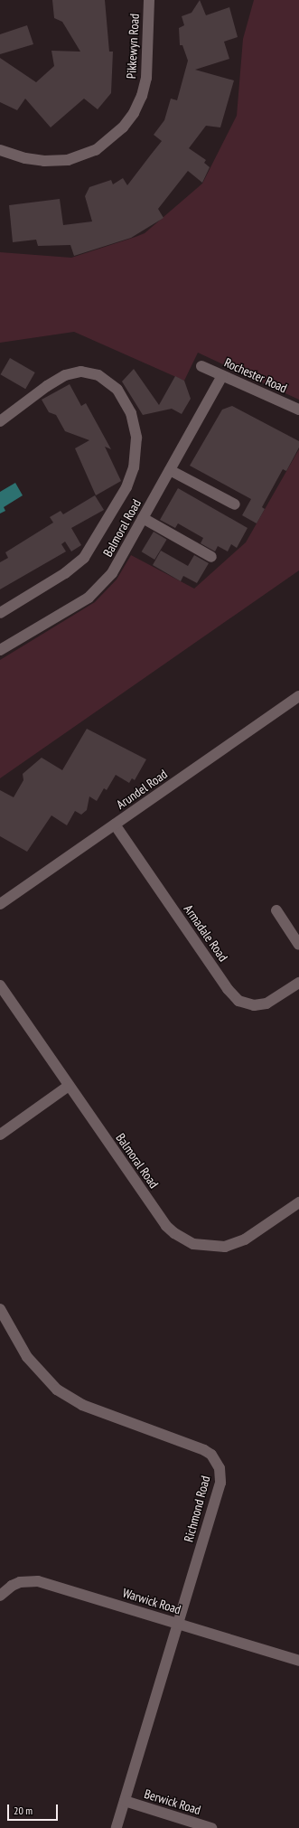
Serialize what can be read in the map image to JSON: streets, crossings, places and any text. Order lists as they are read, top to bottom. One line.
{"streets":{"street":["Pikkewyn Road","Rochester Road","Balmoral Road","Arundel Road","Armadale Road","Richmond Road","Warwick Road","Berwick Road"]},"crossings":[["Rochester Road","Balmoral Road"],["Arundel Road","Armadale Road"],["Richmond Road","Warwick Road"],["Richmond Road","Berwick Road"]],"scale_bar":"20 m"}
